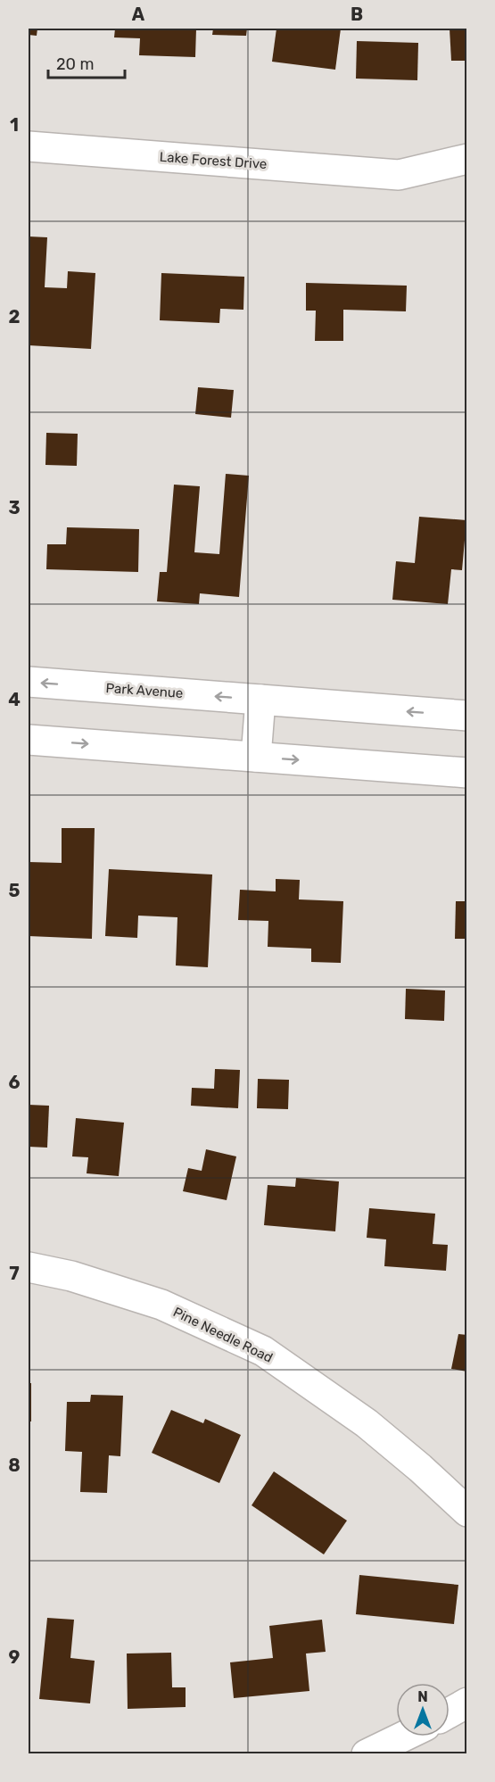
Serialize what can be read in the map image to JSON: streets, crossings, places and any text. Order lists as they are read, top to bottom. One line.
{"streets":{"street":["Lake Forest Drive","Park Avenue","Pine Needle Road"]},"scale_bar":"20 m","north":"top","grid":{"columns":["A","B"],"rows":["1","2","3","4","5","6","7","8","9"]}}
